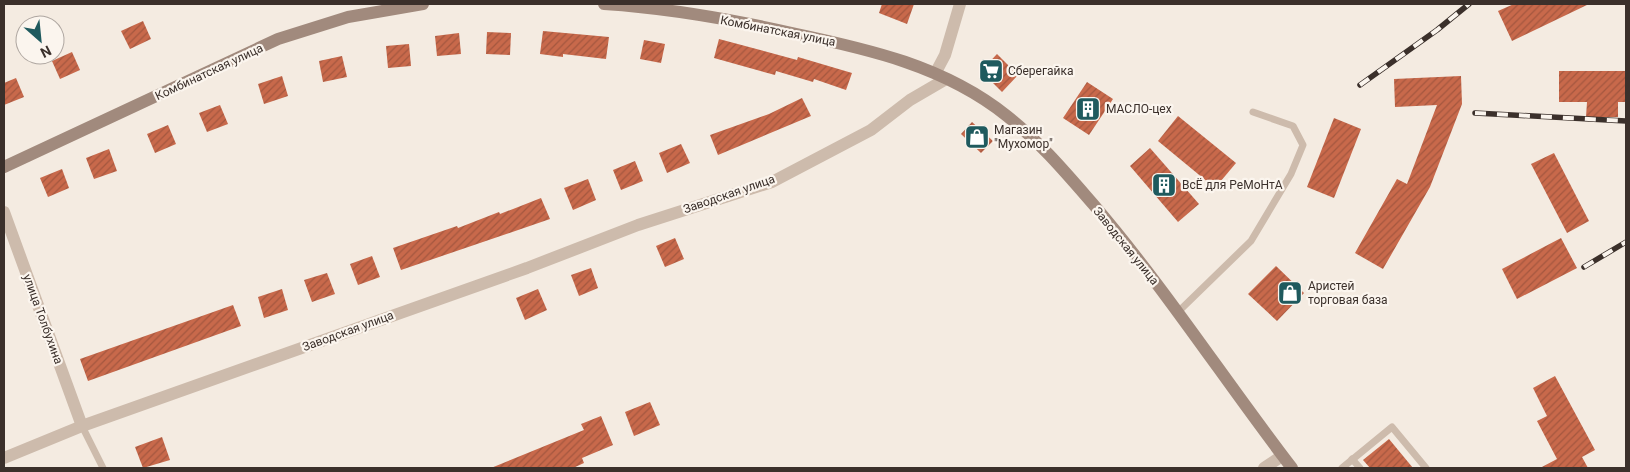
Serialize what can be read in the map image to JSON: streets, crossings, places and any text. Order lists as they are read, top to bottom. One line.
{"streets":{"main road":["Комбинатская улица","Заводская улица"],"street":["улица Толбухина"]},"crossings":[["Комбинатская улица","Заводская улица"],["Заводская улица","улица Толбухина"]],"places":{"supermarket":["Сберегайка"],"building":["МАСЛО-цех","ВсЁ для РеМоНтА"],"shop":["Магазин \"Мухомор\"","Аристей торговая база"]},"north":"bottom right"}
